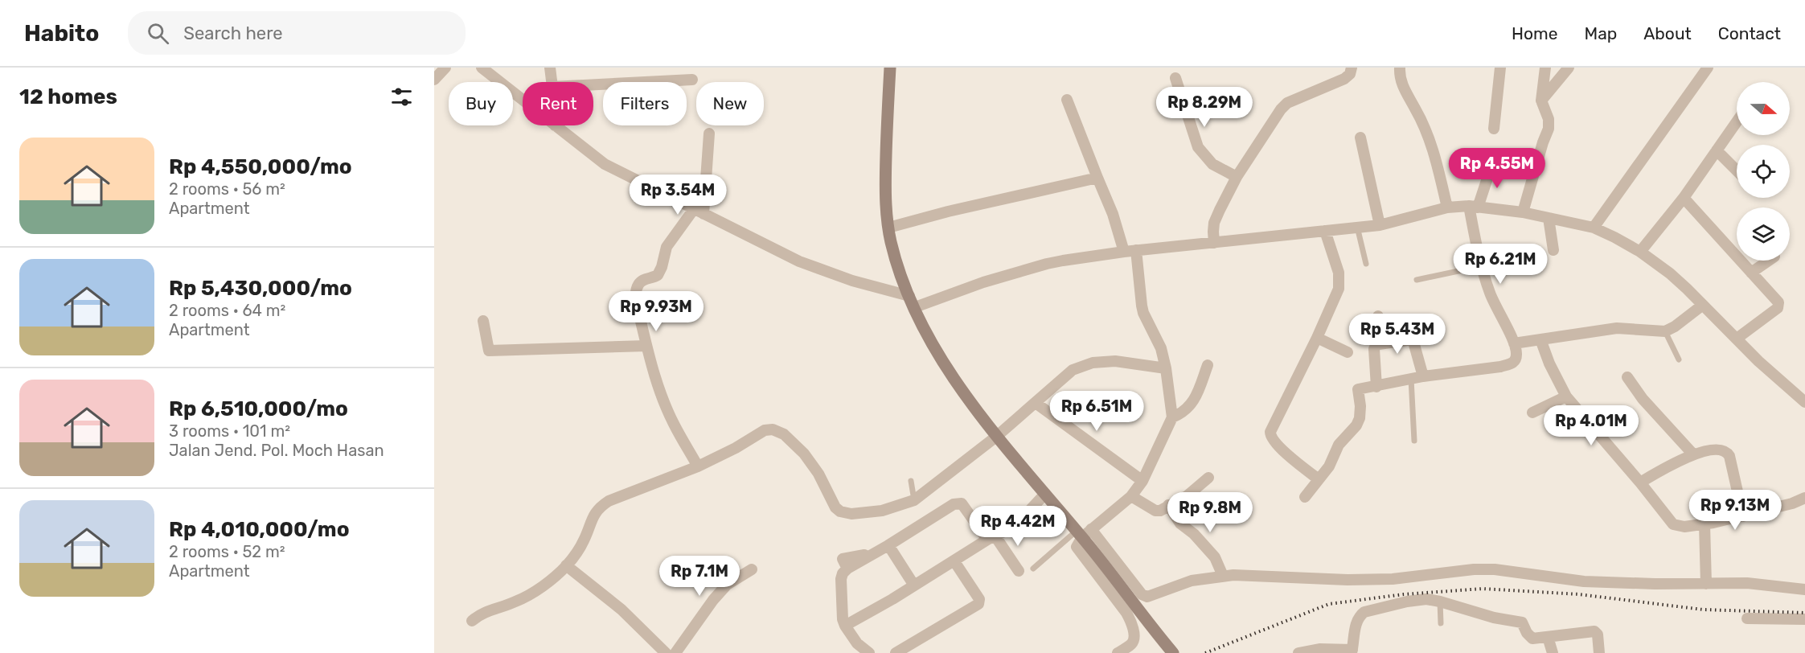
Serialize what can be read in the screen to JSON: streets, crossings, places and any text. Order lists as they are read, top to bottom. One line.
{"north":"right","page":{"header":"Habito","search":"Search here","nav":["Home","Map","About","Contact"],"heading":"12 homes","chip":["Buy","Rent","Filters","New"],"price":["Rp 8.29M","Rp 4.55M","Rp 3.54M","Rp 6.21M","Rp 9.93M","Rp 5.43M","Rp 6.51M","Rp 4.01M","Rp 9.13M","Rp 9.8M","Rp 4.42M","Rp 7.1M"],"list":[{"name":"Rp 4,550,000/mo","note":"2 rooms · 56 m² · Apartment"},{"name":"Rp 5,430,000/mo","note":"2 rooms · 64 m² · Apartment"},{"name":"Rp 6,510,000/mo","note":"3 rooms · 101 m² · Jalan Jend. Pol. Moch Hasan"},{"name":"Rp 4,010,000/mo","note":"2 rooms · 52 m² · Apartment"}]}}
